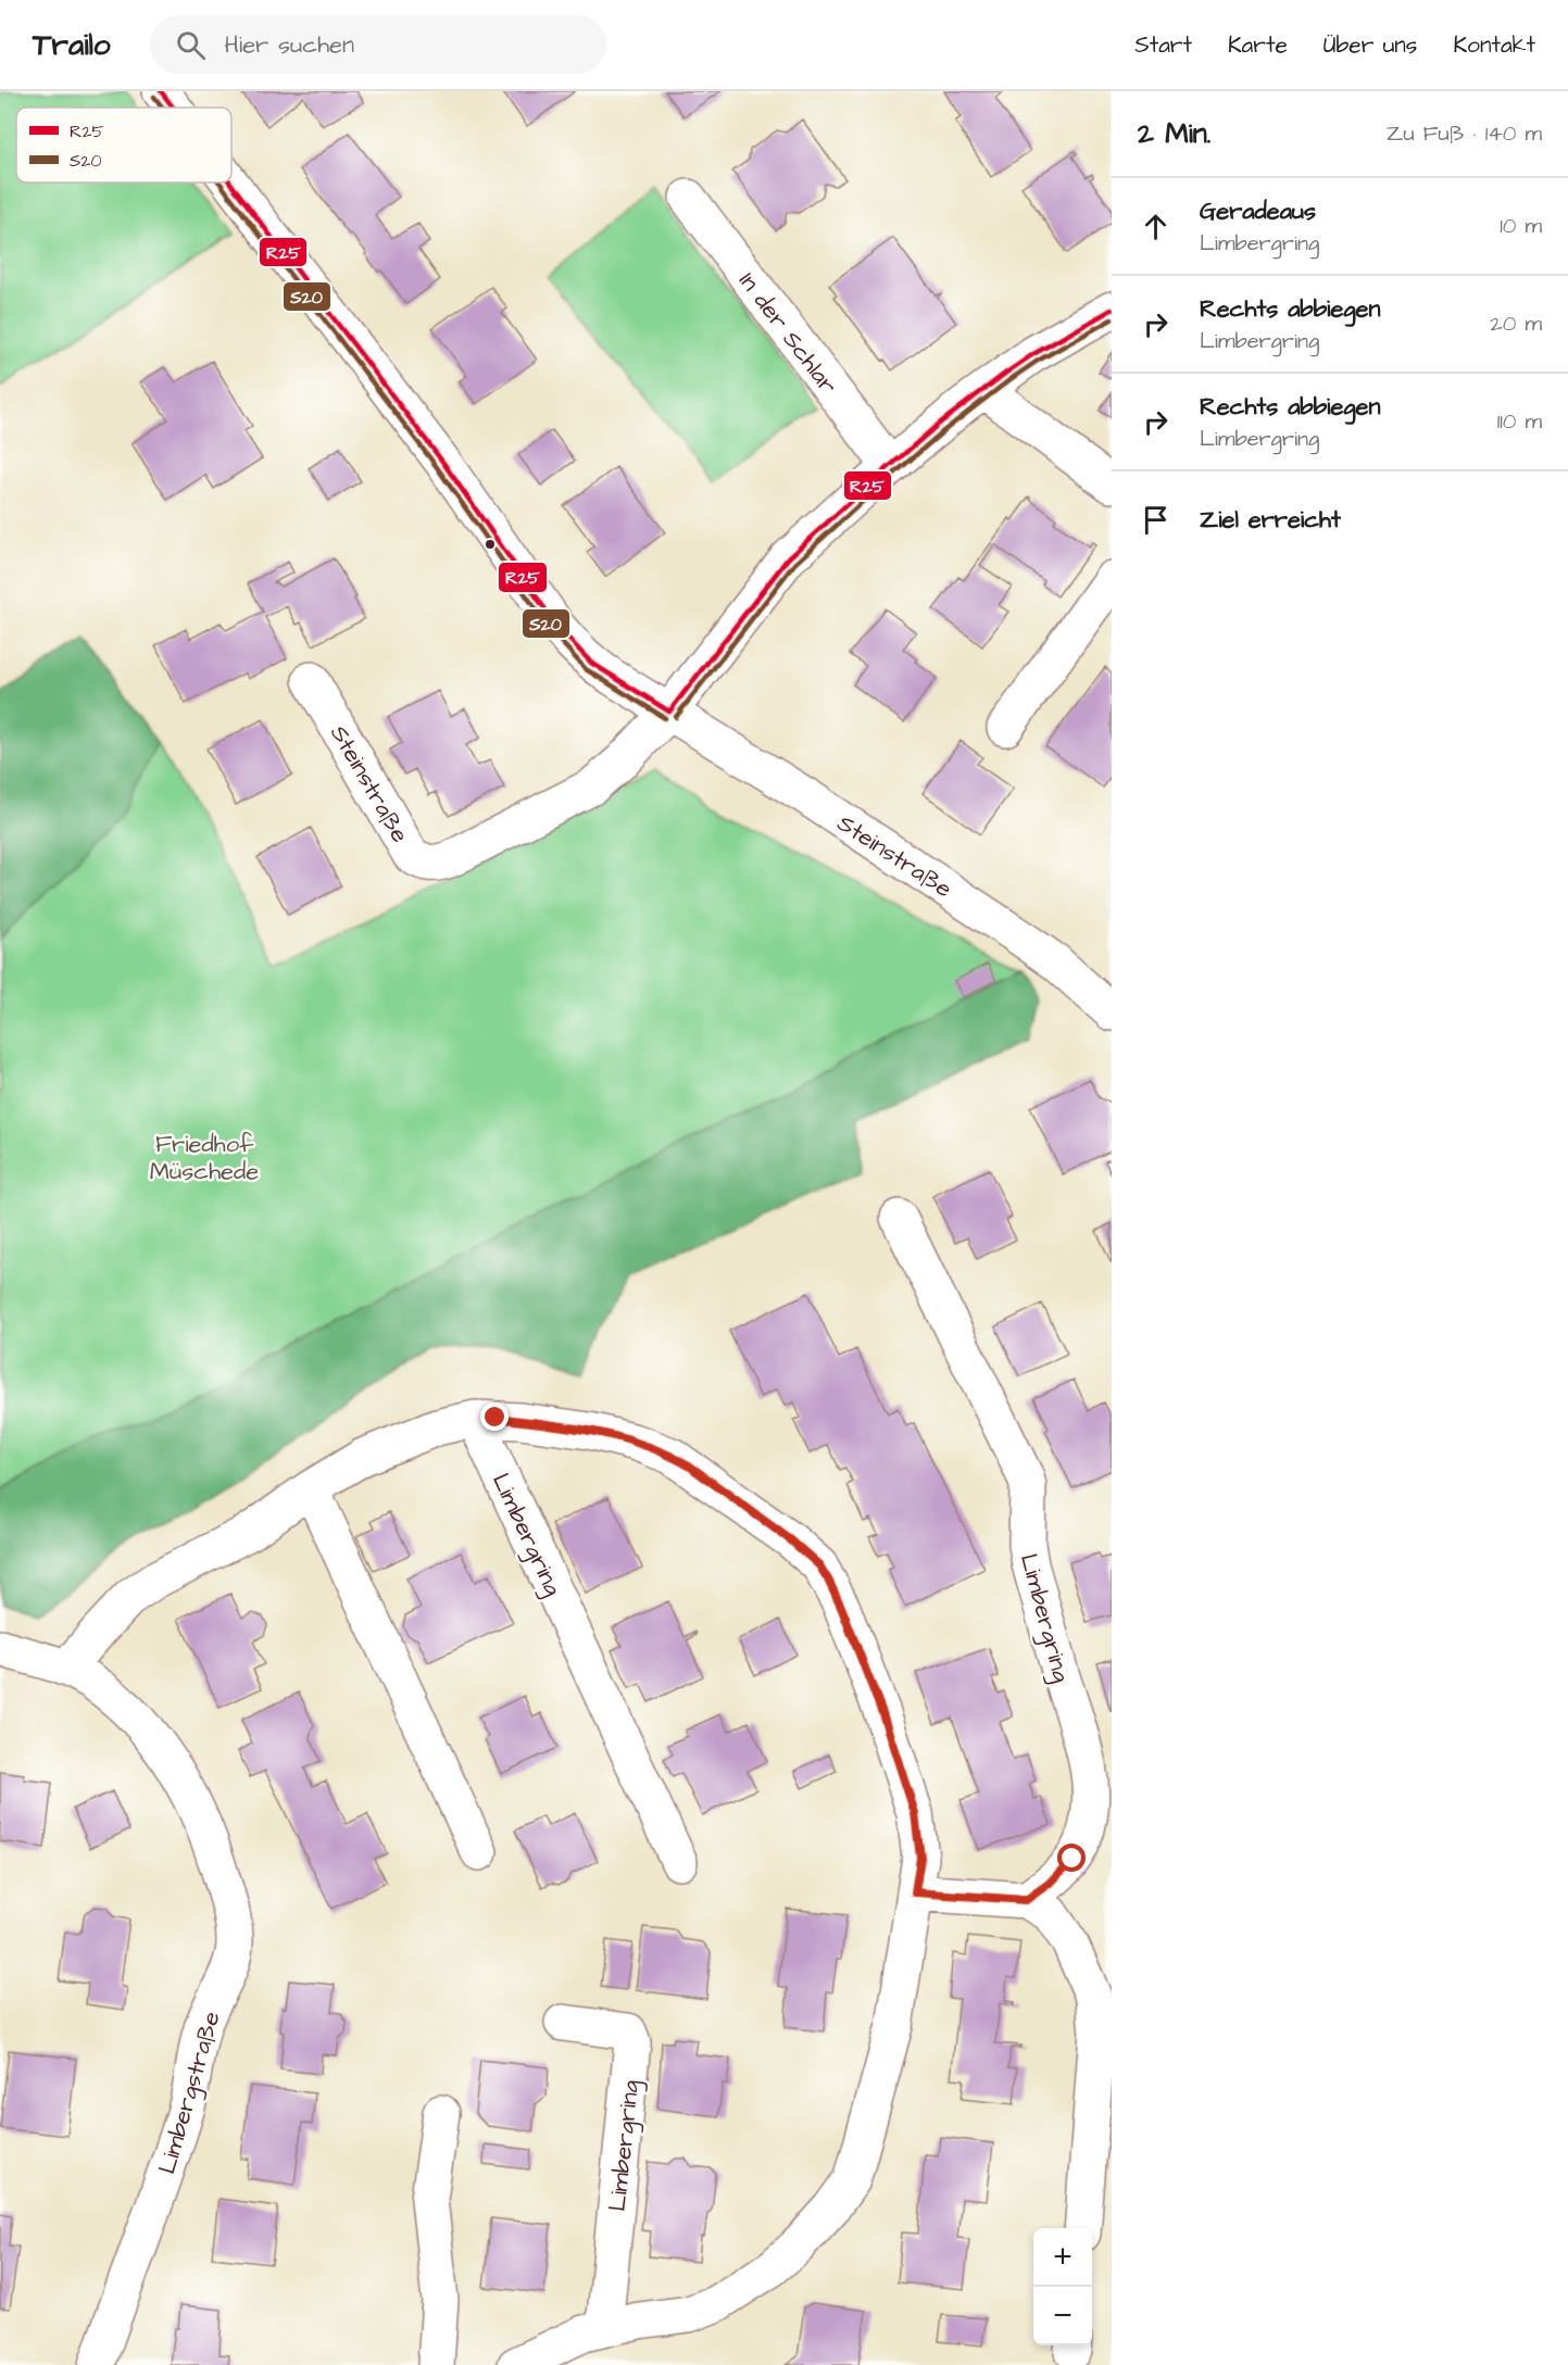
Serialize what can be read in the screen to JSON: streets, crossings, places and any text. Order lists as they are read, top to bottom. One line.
{"streets":{"street":["In der Schlar","Steinstraße","Limbergring","Limbergstraße"]},"parks":["Friedhof Müschede"],"lines":["transit line R25","transit line S20"],"legend":["R25","S20"],"page":{"header":"Trailo","search":"Hier suchen","nav":["Start","Karte","Über uns","Kontakt"],"heading":["2 Min.","Zu Fuß · 140 m"],"list":[["Geradeaus","Limbergring","10 m"],["Rechts abbiegen","Limbergring","20 m"],["Rechts abbiegen","Limbergring","110 m"],"Ziel erreicht"],"map_buttons":["+","−"]}}
